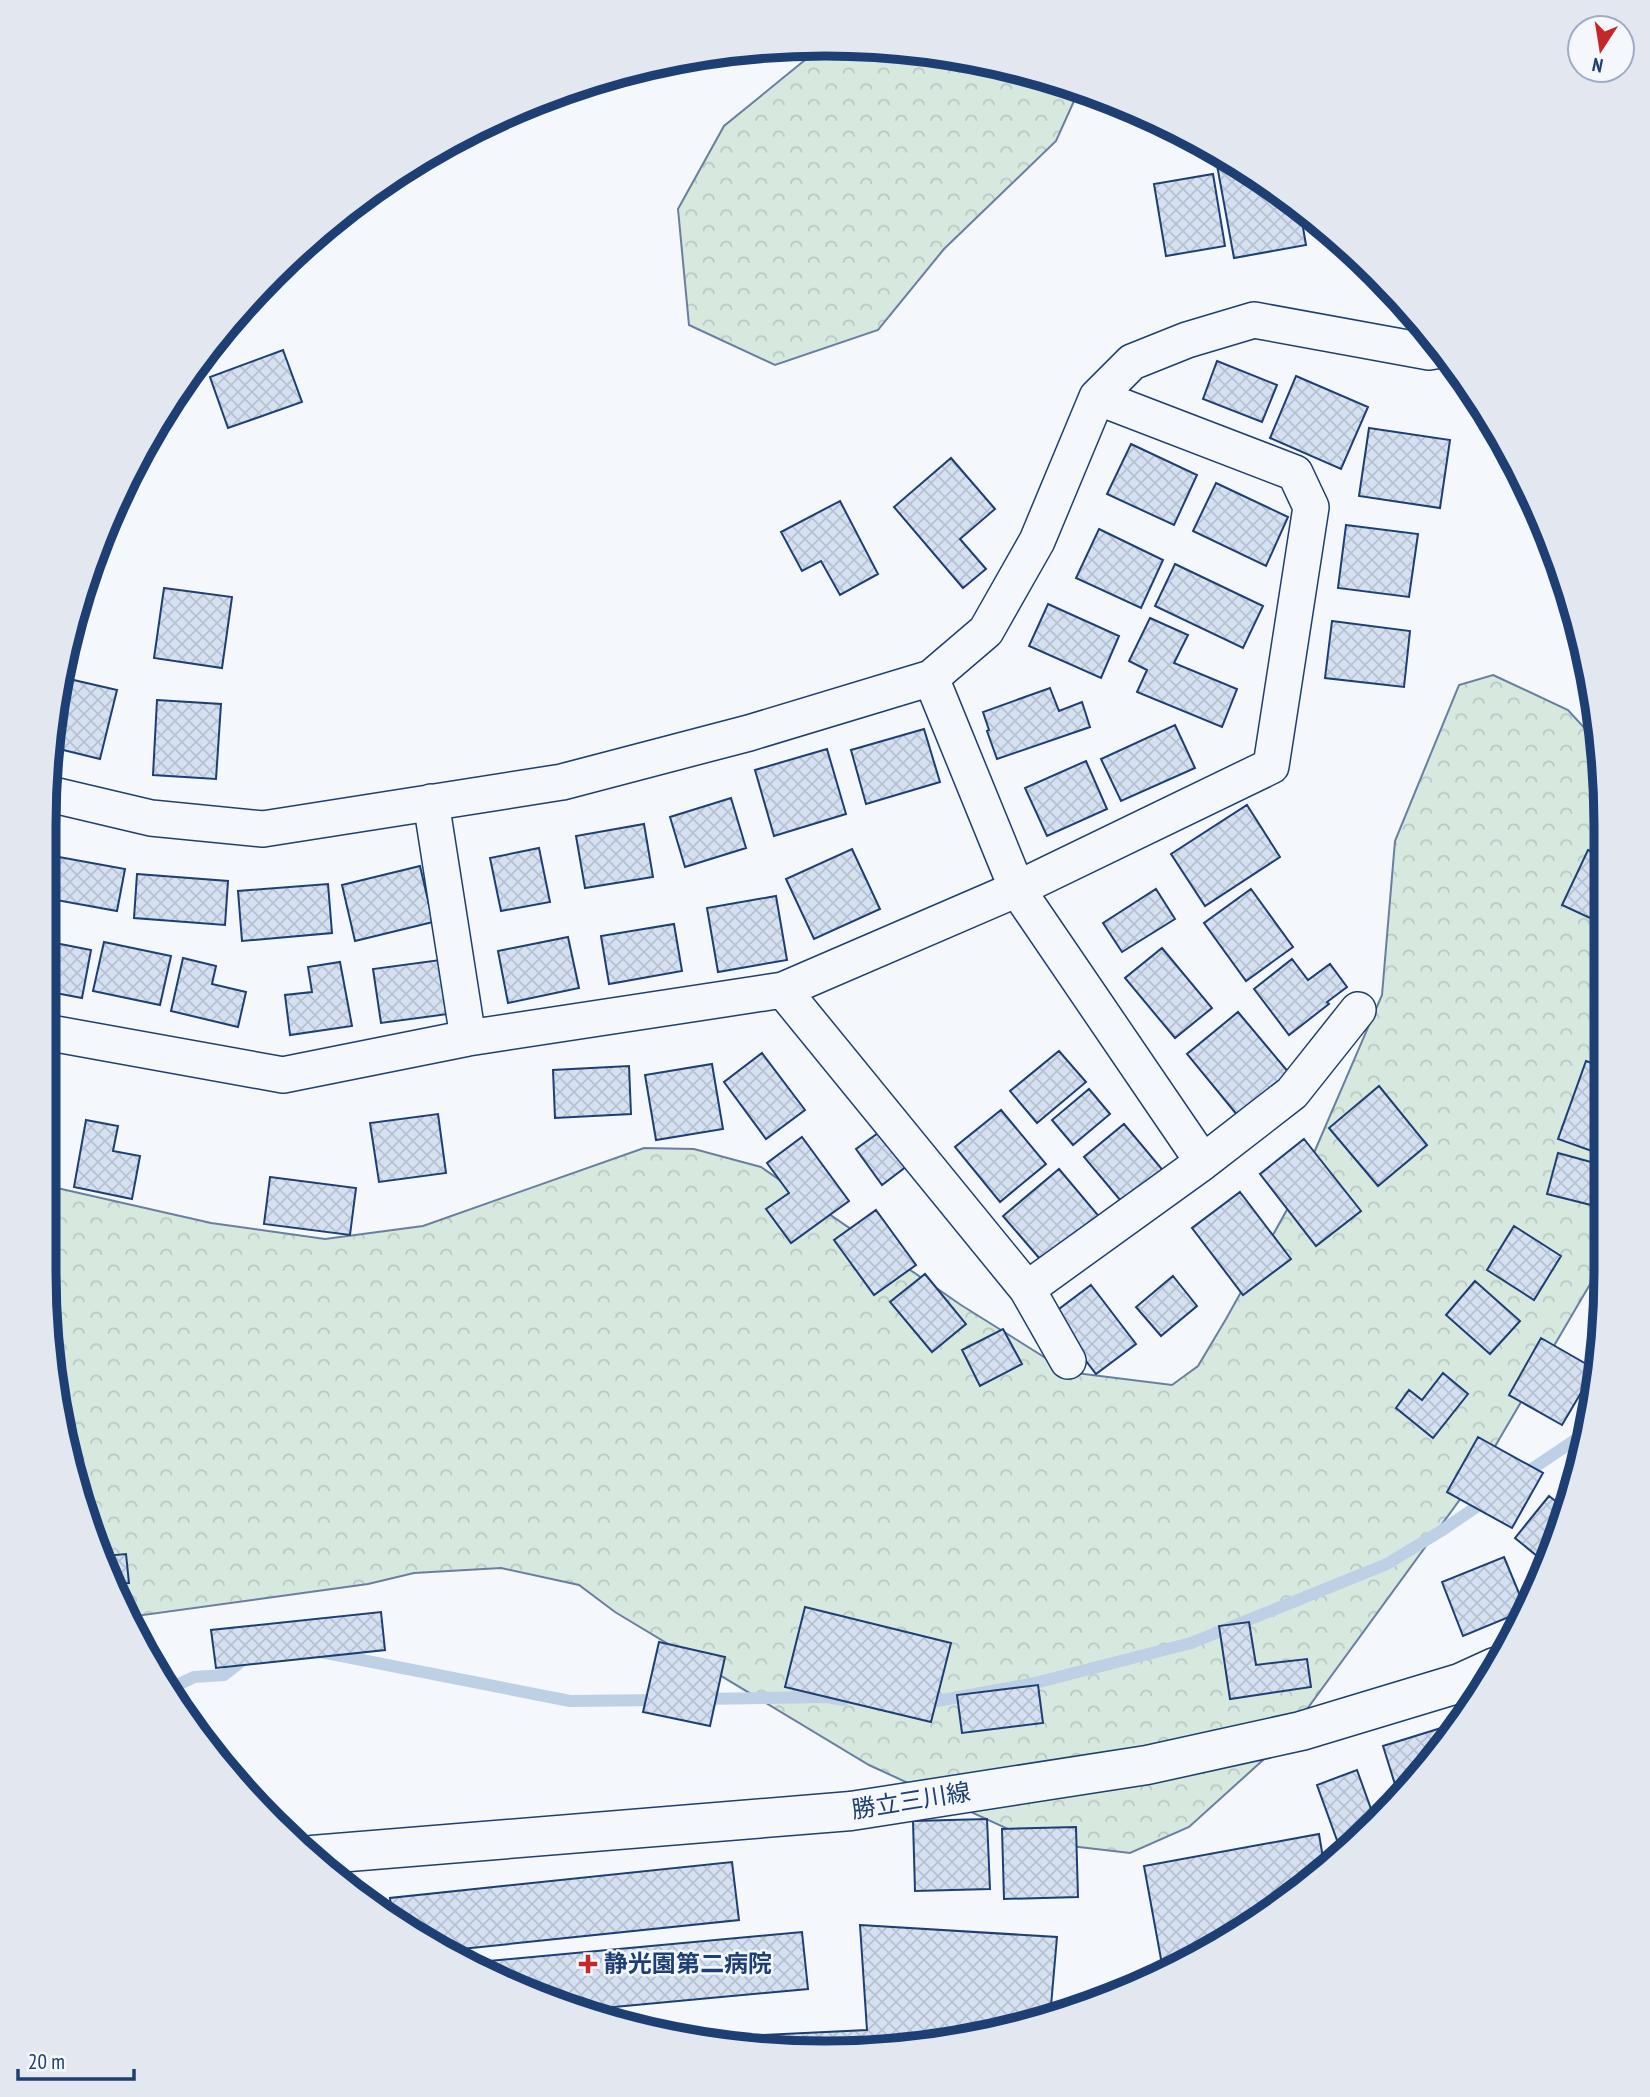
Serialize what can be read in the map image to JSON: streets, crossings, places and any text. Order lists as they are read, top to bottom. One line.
{"streets":{"main road":["勝立三川線"]},"places":{"health":["静光園第二病院"]},"scale_bar":"20 m","north":"bottom"}
